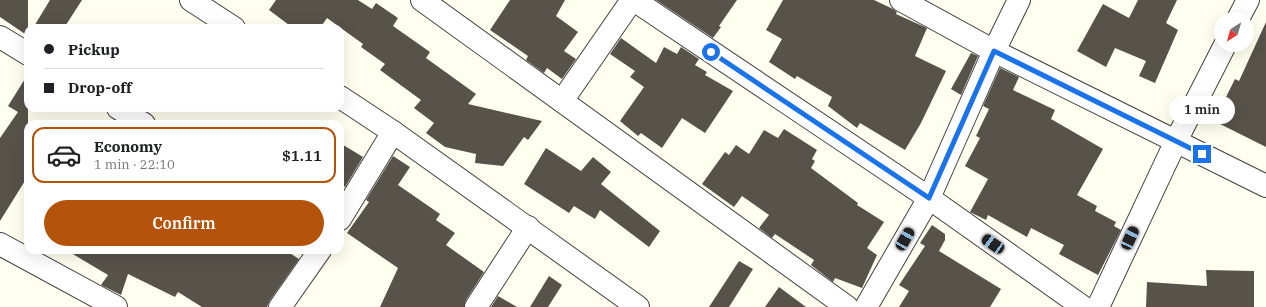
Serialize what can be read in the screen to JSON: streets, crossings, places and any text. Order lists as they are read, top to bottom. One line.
{"north":"bottom left","page":{"banner":["Pickup","Drop-off"],"bubble":"1 min","list":[{"name":"Economy","note":"1 min · 22:10","value":"$1.11"}],"buttons":"Confirm"}}
